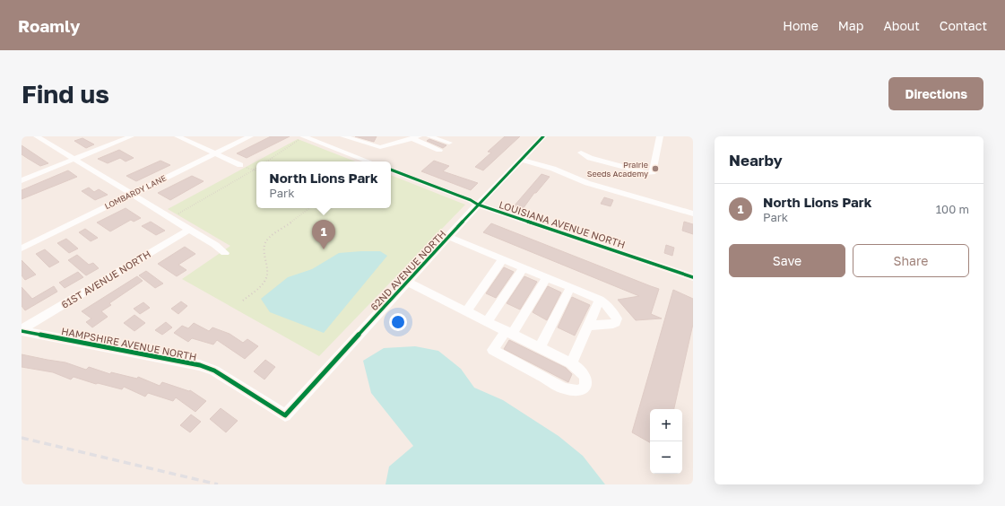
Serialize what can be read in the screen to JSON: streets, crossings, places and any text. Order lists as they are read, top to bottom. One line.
{"streets":{"street":["LOMBARDY LANE","LOUISIANA AVENUE NORTH","62ND AVENUE NORTH","61ST AVENUE NORTH","HAMPSHIRE AVENUE NORTH"]},"crossings":[["LOUISIANA AVENUE NORTH","62ND AVENUE NORTH"],["62ND AVENUE NORTH","HAMPSHIRE AVENUE NORTH"],["61ST AVENUE NORTH","HAMPSHIRE AVENUE NORTH"]],"places":["Prairie Seeds Academy"],"page":{"header":"Roamly","nav":["Home","Map","About","Contact"],"buttons":["Directions",["Save","Share"]],"title":"Find us","heading":"Nearby","popup":["North Lions Park","Park"],"list":[{"mark":"1","name":"North Lions Park","note":"Park","value":"100 m"}],"pins":"1","map_buttons":["+","−"]}}
